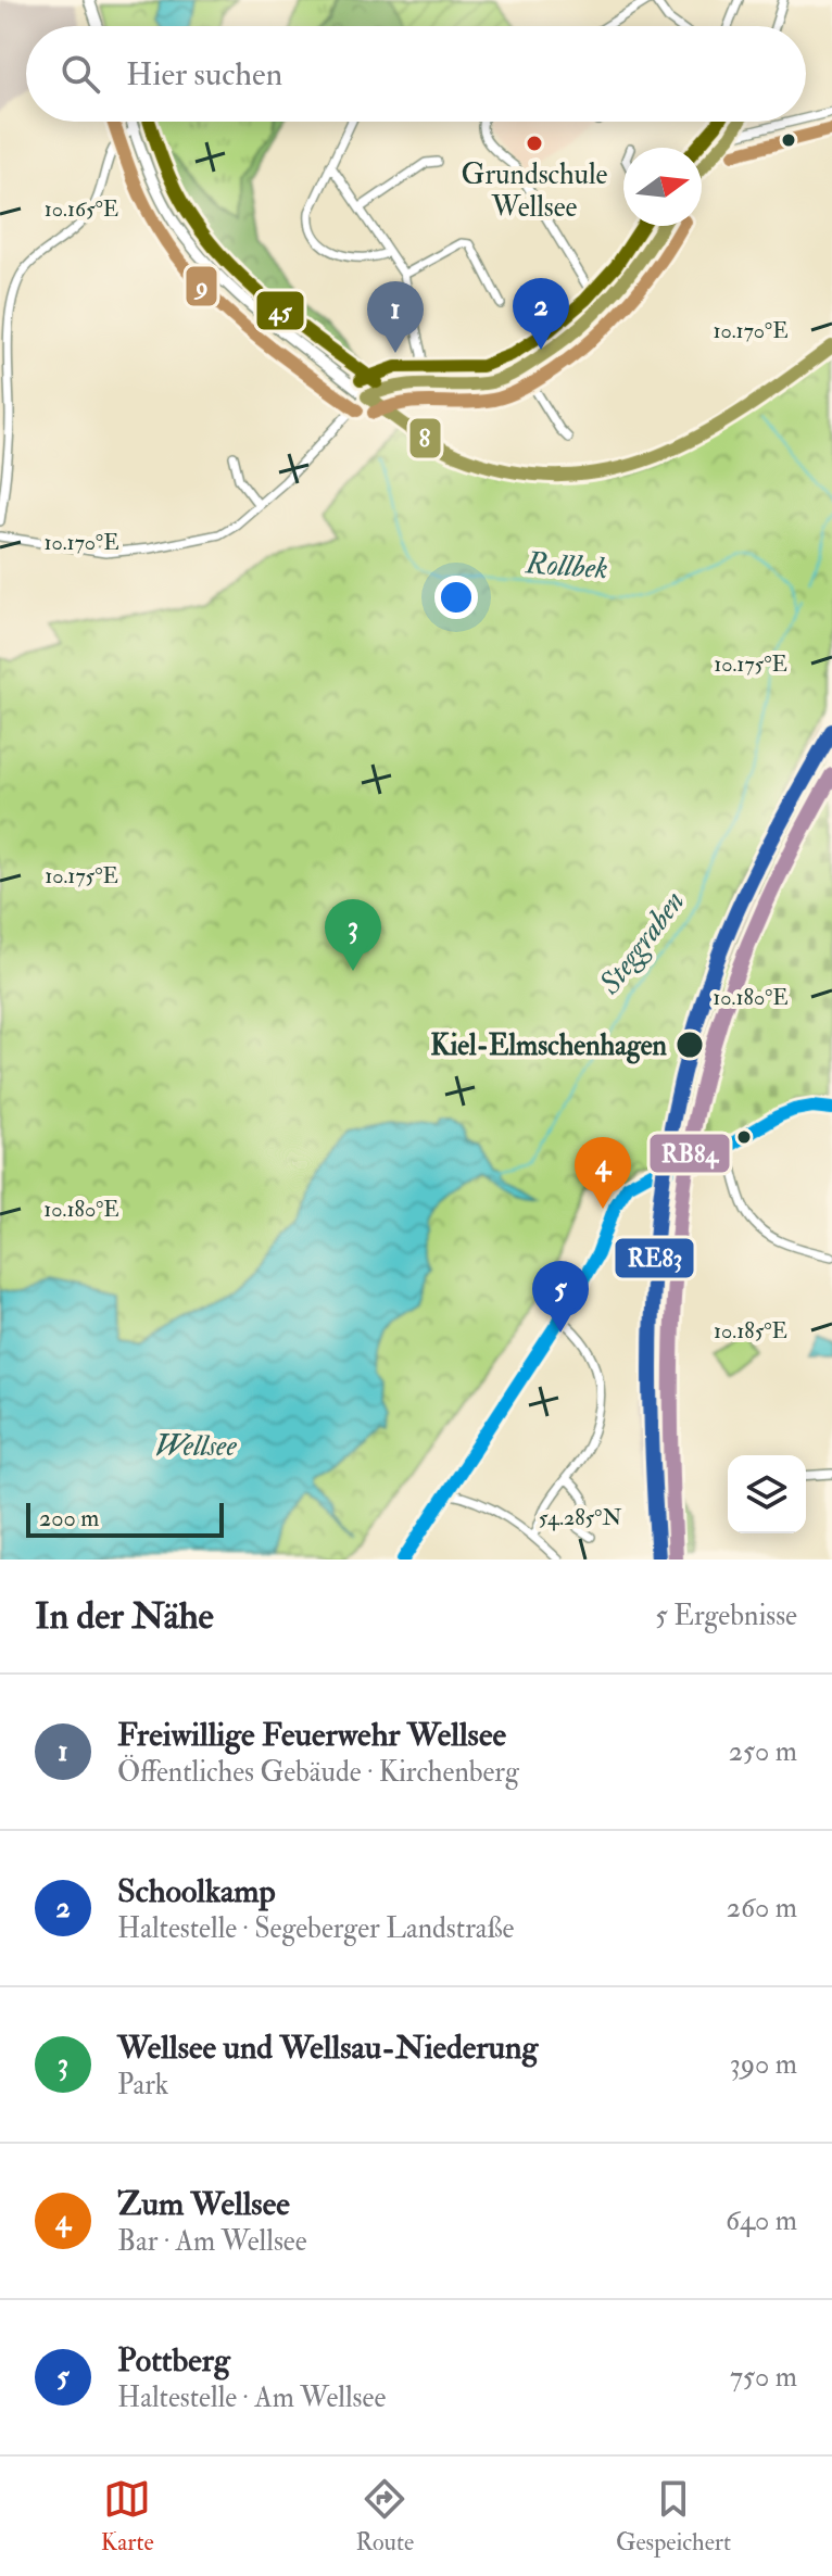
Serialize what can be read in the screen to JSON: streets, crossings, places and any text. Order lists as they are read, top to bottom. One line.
{"water":["Rollbek","Steggraben","Wellsee"],"places":["Grundschule Wellsee","Kiel-Elmschenhagen"],"lines":["transit line 8","transit line 9","transit line 45","transit line RE83","transit line RB84"],"scale_bar":"200 m","north":"right","page":{"search":"Hier suchen","pins":["2","1","3","4","5"],"scale":"200 m","heading":["In der Nähe","5 Ergebnisse"],"list":[{"mark":"1","name":"Freiwillige Feuerwehr Wellsee","note":"Öffentliches Gebäude · Kirchenberg","value":"250 m"},{"mark":"2","name":"Schoolkamp","note":"Haltestelle · Segeberger Landstraße","value":"260 m"},{"mark":"3","name":"Wellsee und Wellsau-Niederung","note":"Park","value":"390 m"},{"mark":"4","name":"Zum Wellsee","note":"Bar · Am Wellsee","value":"640 m"},{"mark":"5","name":"Pottberg","note":"Haltestelle · Am Wellsee","value":"750 m"}],"nav":["Karte","Route","Gespeichert"]},"coordinates":["10.165°E","10.170°E","10.175°E","10.180°E","10.185°E","54.285°N"]}
